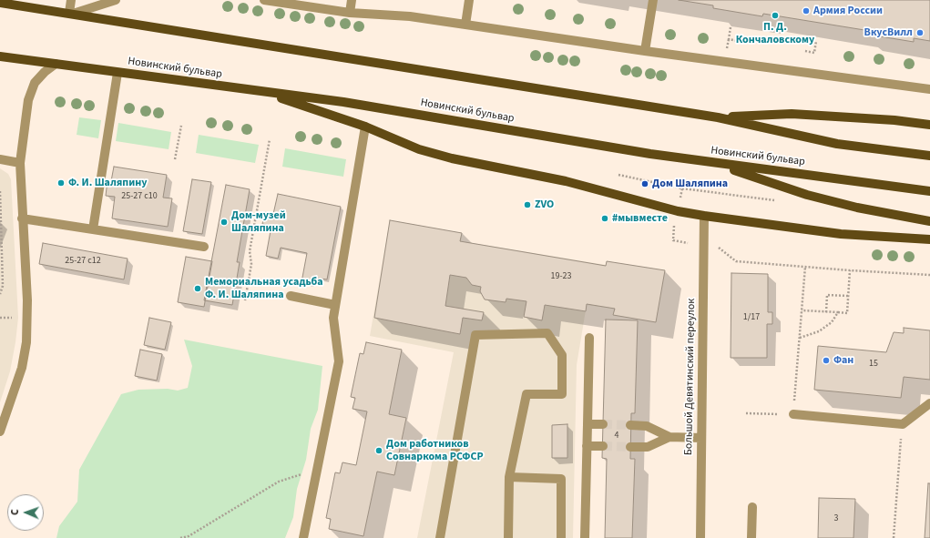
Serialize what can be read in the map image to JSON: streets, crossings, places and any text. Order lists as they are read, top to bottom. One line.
{"streets":{"main road":["Новинский бульвар"],"street":["Большой Девятинский переулок"]},"places":["Армия России","П. Д. Кончаловскому","ВкусВилл","Ф. И. Шаляпину","Дом Шаляпина","ZVO","#мывместе","Дом-музей Шаляпина","Мемориальная усадьба Ф. И. Шаляпина","Фан","Дом работников Совнаркома РСФСР"],"house_numbers":["25-27 с10","25-27 с12","19-23","1/17","15","4","3"],"north":"left"}
